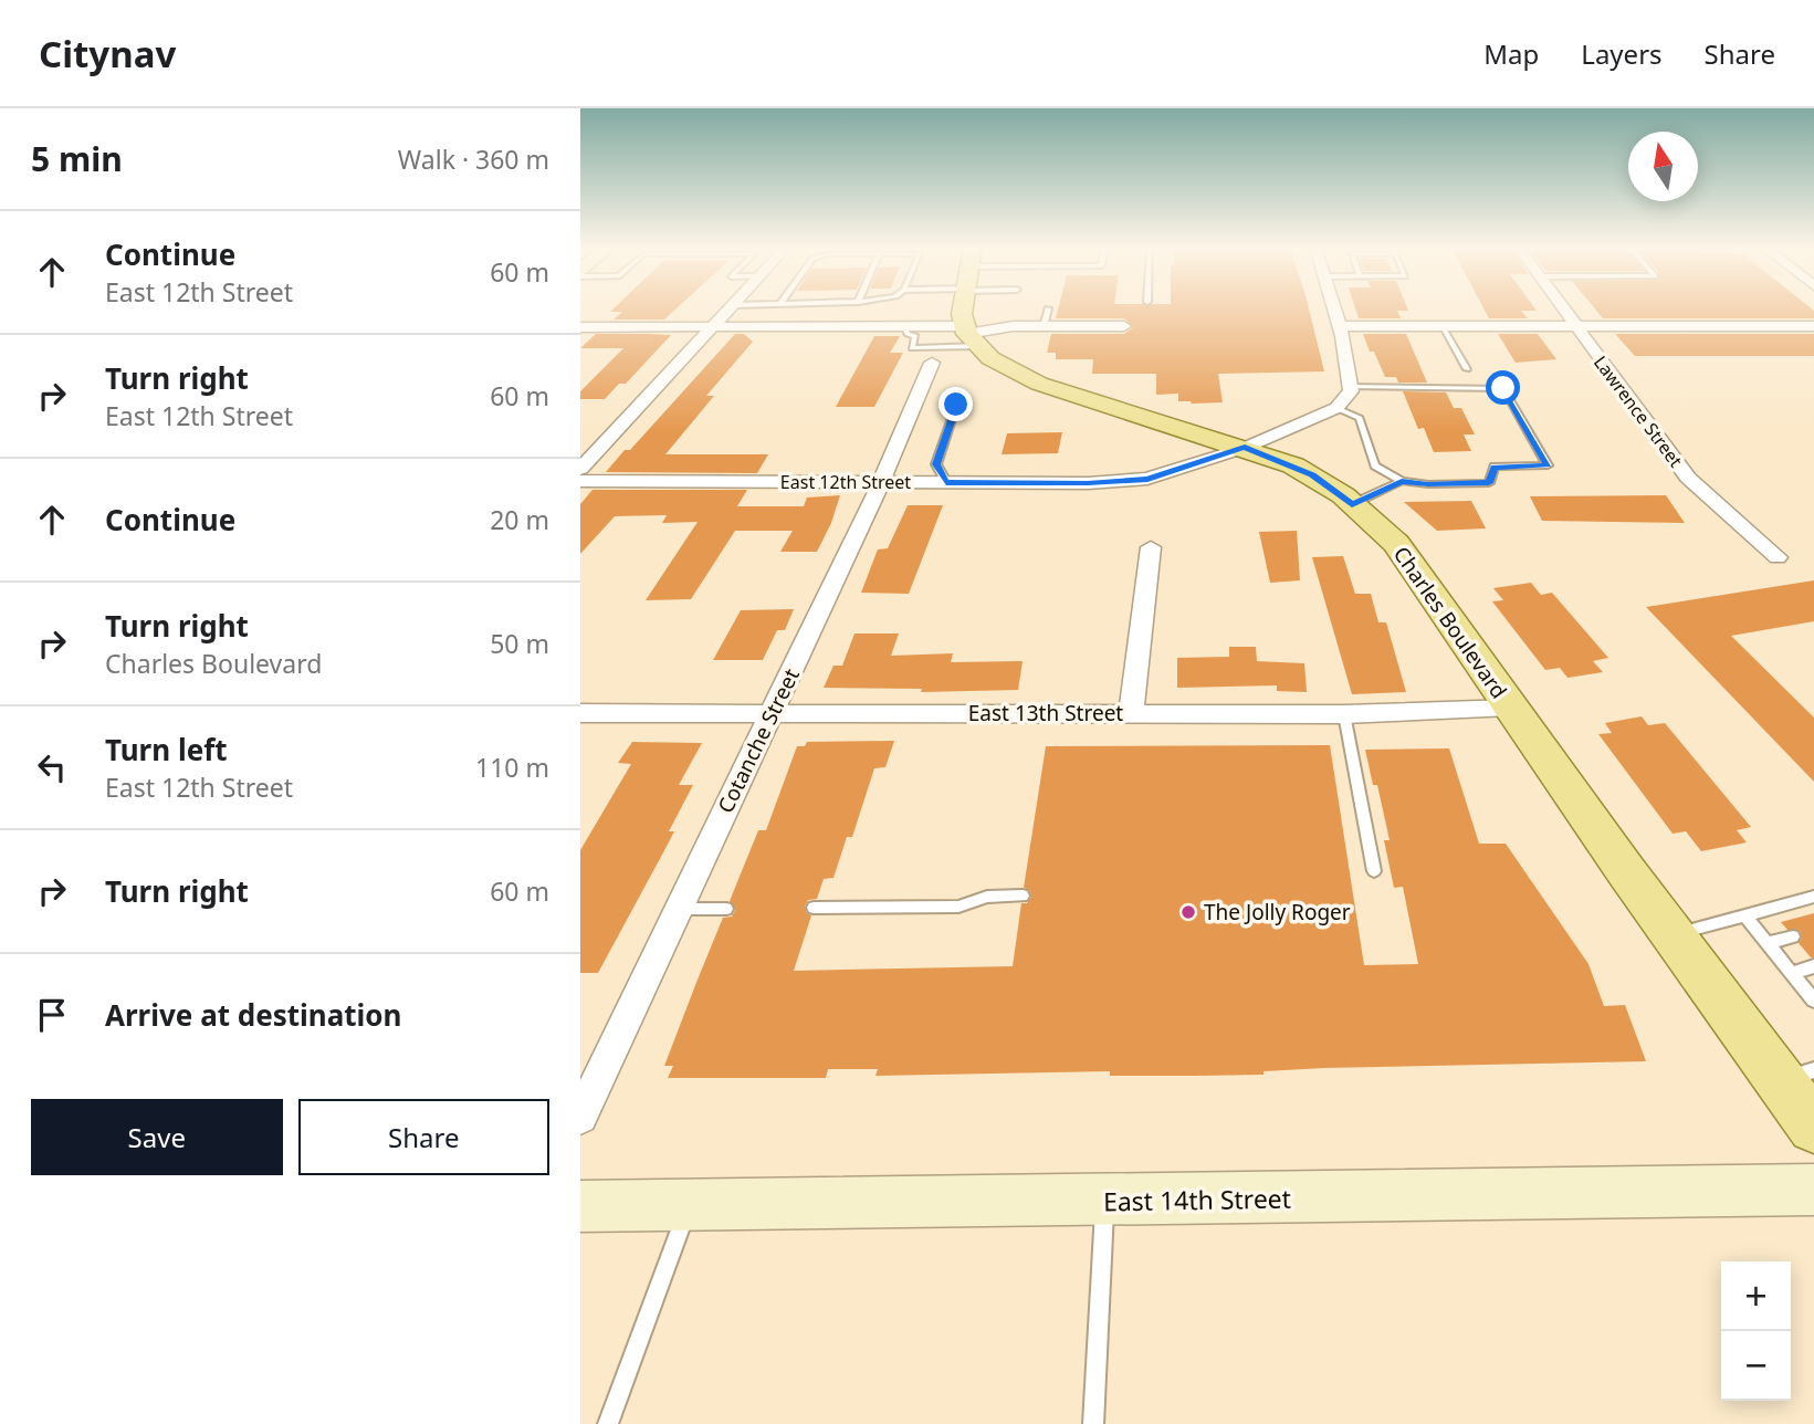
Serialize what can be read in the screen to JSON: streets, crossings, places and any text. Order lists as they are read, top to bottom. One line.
{"streets":{"main road":["Charles Boulevard"],"street":["Lawrence Street","East 12th Street","East 13th Street","Cotanche Street","East 14th Street"]},"crossings":[["East 12th Street","Charles Boulevard"],["East 12th Street","Cotanche Street"],["Charles Boulevard","East 13th Street"],["East 13th Street","Cotanche Street"]],"places":["The Jolly Roger"],"north":"top","page":{"header":"Citynav","nav":["Map","Layers","Share"],"heading":["5 min","Walk · 360 m"],"list":[["Continue","East 12th Street","60 m"],["Turn right","East 12th Street","60 m"],["Continue","20 m"],["Turn right","Charles Boulevard","50 m"],["Turn left","East 12th Street","110 m"],["Turn right","60 m"],"Arrive at destination"],"buttons":["Save","Share"],"map_buttons":["+","−"]}}
